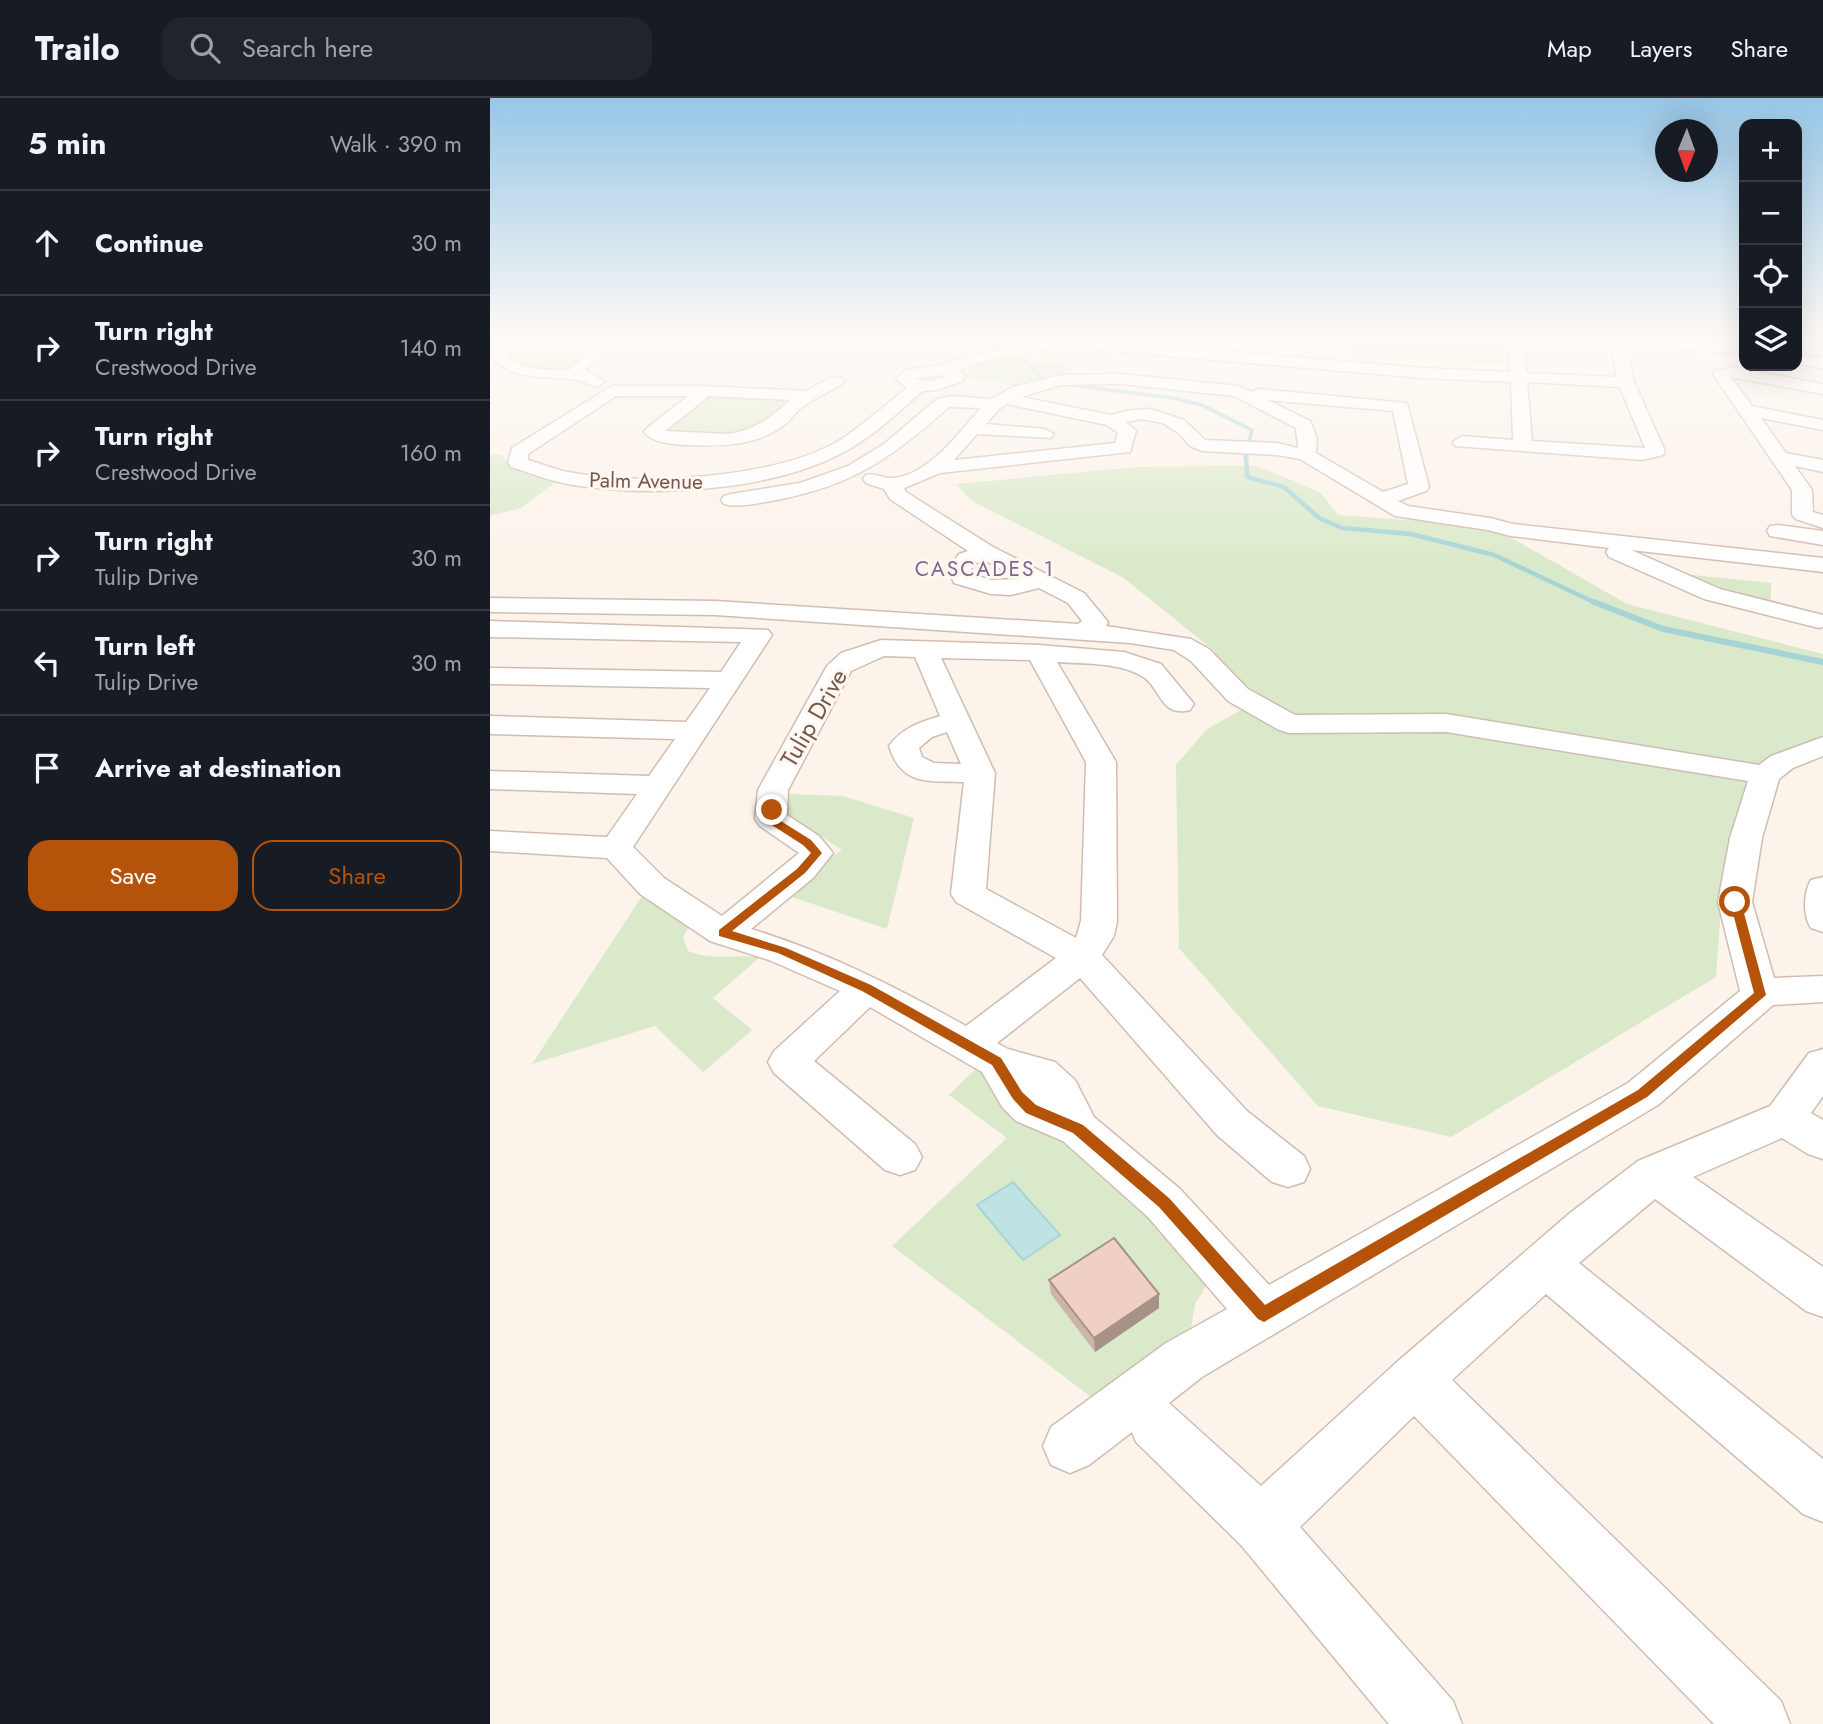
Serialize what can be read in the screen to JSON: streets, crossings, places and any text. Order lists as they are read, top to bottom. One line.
{"streets":{"street":["Palm Avenue","Tulip Drive"]},"districts":["CASCADES 1"],"north":"bottom","page":{"header":"Trailo","search":"Search here","nav":["Map","Layers","Share"],"heading":["5 min","Walk · 390 m"],"map_buttons":["+","−"],"list":[["Continue","30 m"],["Turn right","Crestwood Drive","140 m"],["Turn right","Crestwood Drive","160 m"],["Turn right","Tulip Drive","30 m"],["Turn left","Tulip Drive","30 m"],"Arrive at destination"],"buttons":["Save","Share"]}}
